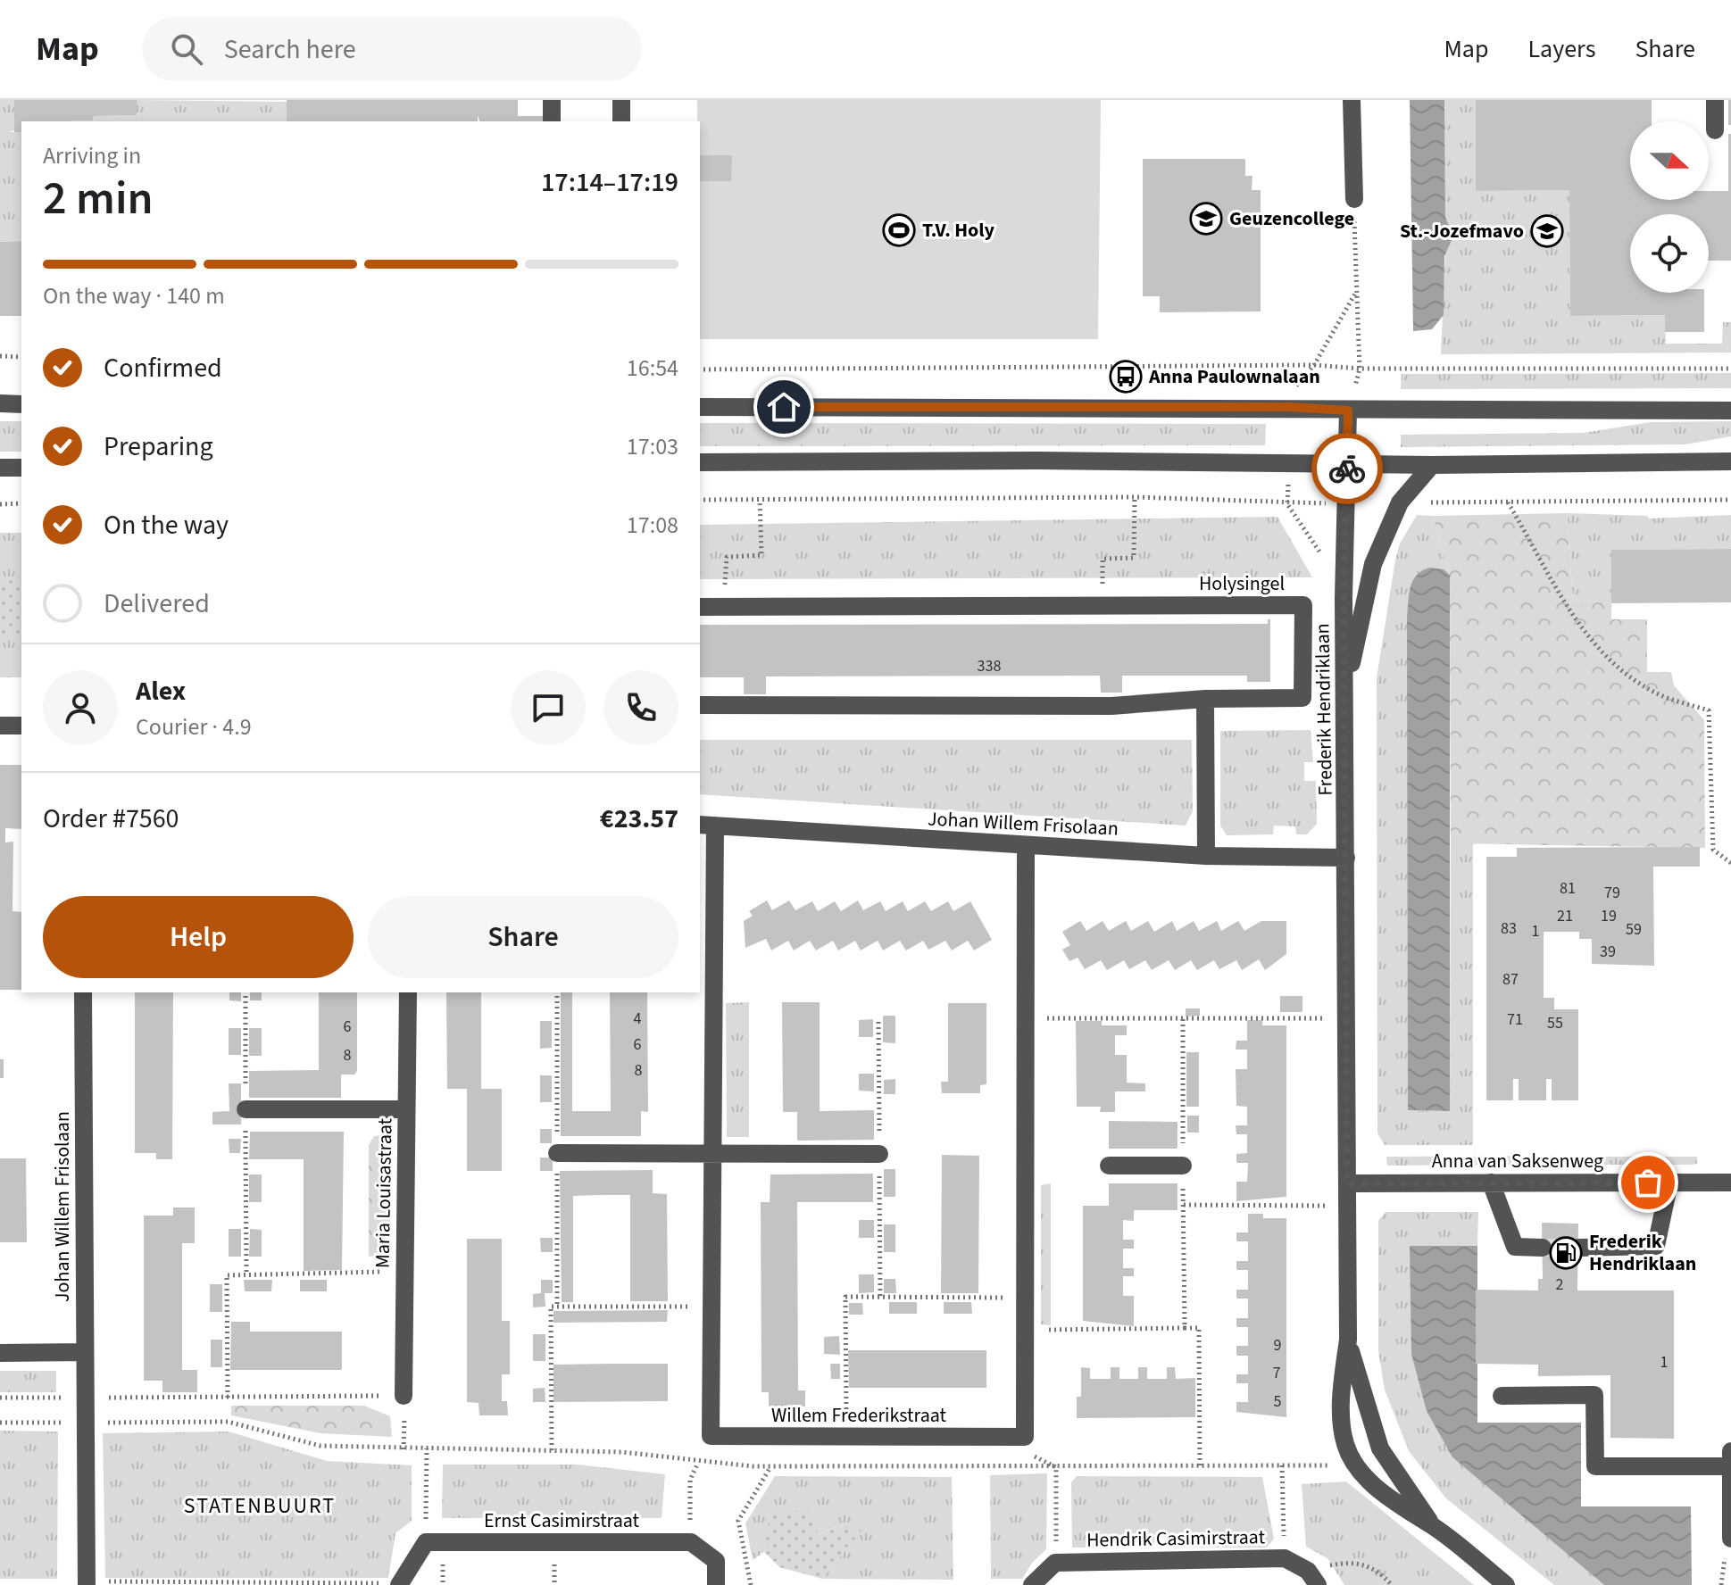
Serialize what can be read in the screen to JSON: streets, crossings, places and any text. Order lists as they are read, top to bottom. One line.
{"streets":{"street":["Holysingel","Frederik Hendriklaan","Johan Willem Frisolaan","Anna van Saksenweg","Maria Louisastraat","Willem Frederikstraat","Ernst Casimirstraat","Hendrik Casimirstraat"]},"crossings":[["Frederik Hendriklaan","Johan Willem Frisolaan"],["Frederik Hendriklaan","Anna van Saksenweg"]],"districts":["STATENBUURT"],"places":{"school or university":["Geuzencollege","St.-Jozefmavo"],"sports":["T.V. Holy"],"bus stop":["Anna Paulownalaan"],"fuel station":["Frederik Hendriklaan"]},"house_numbers":["338","81","79","21","19","83","59","1","39","87","4","71","55","6","6","8","8","2","9","1","7","5"],"north":"right","page":{"header":"Map","search":"Search here","nav":["Map","Layers","Share"],"heading":["2 min","Arriving in","17:14–17:19"],"panel":["Alex","Courier · 4.9","Order #7560","€23.57"],"bar":"On the way · 140 m","list":[["Confirmed","16:54"],["Preparing","17:03"],["On the way","17:08"],"Delivered"],"buttons":["Help","Share"]}}
